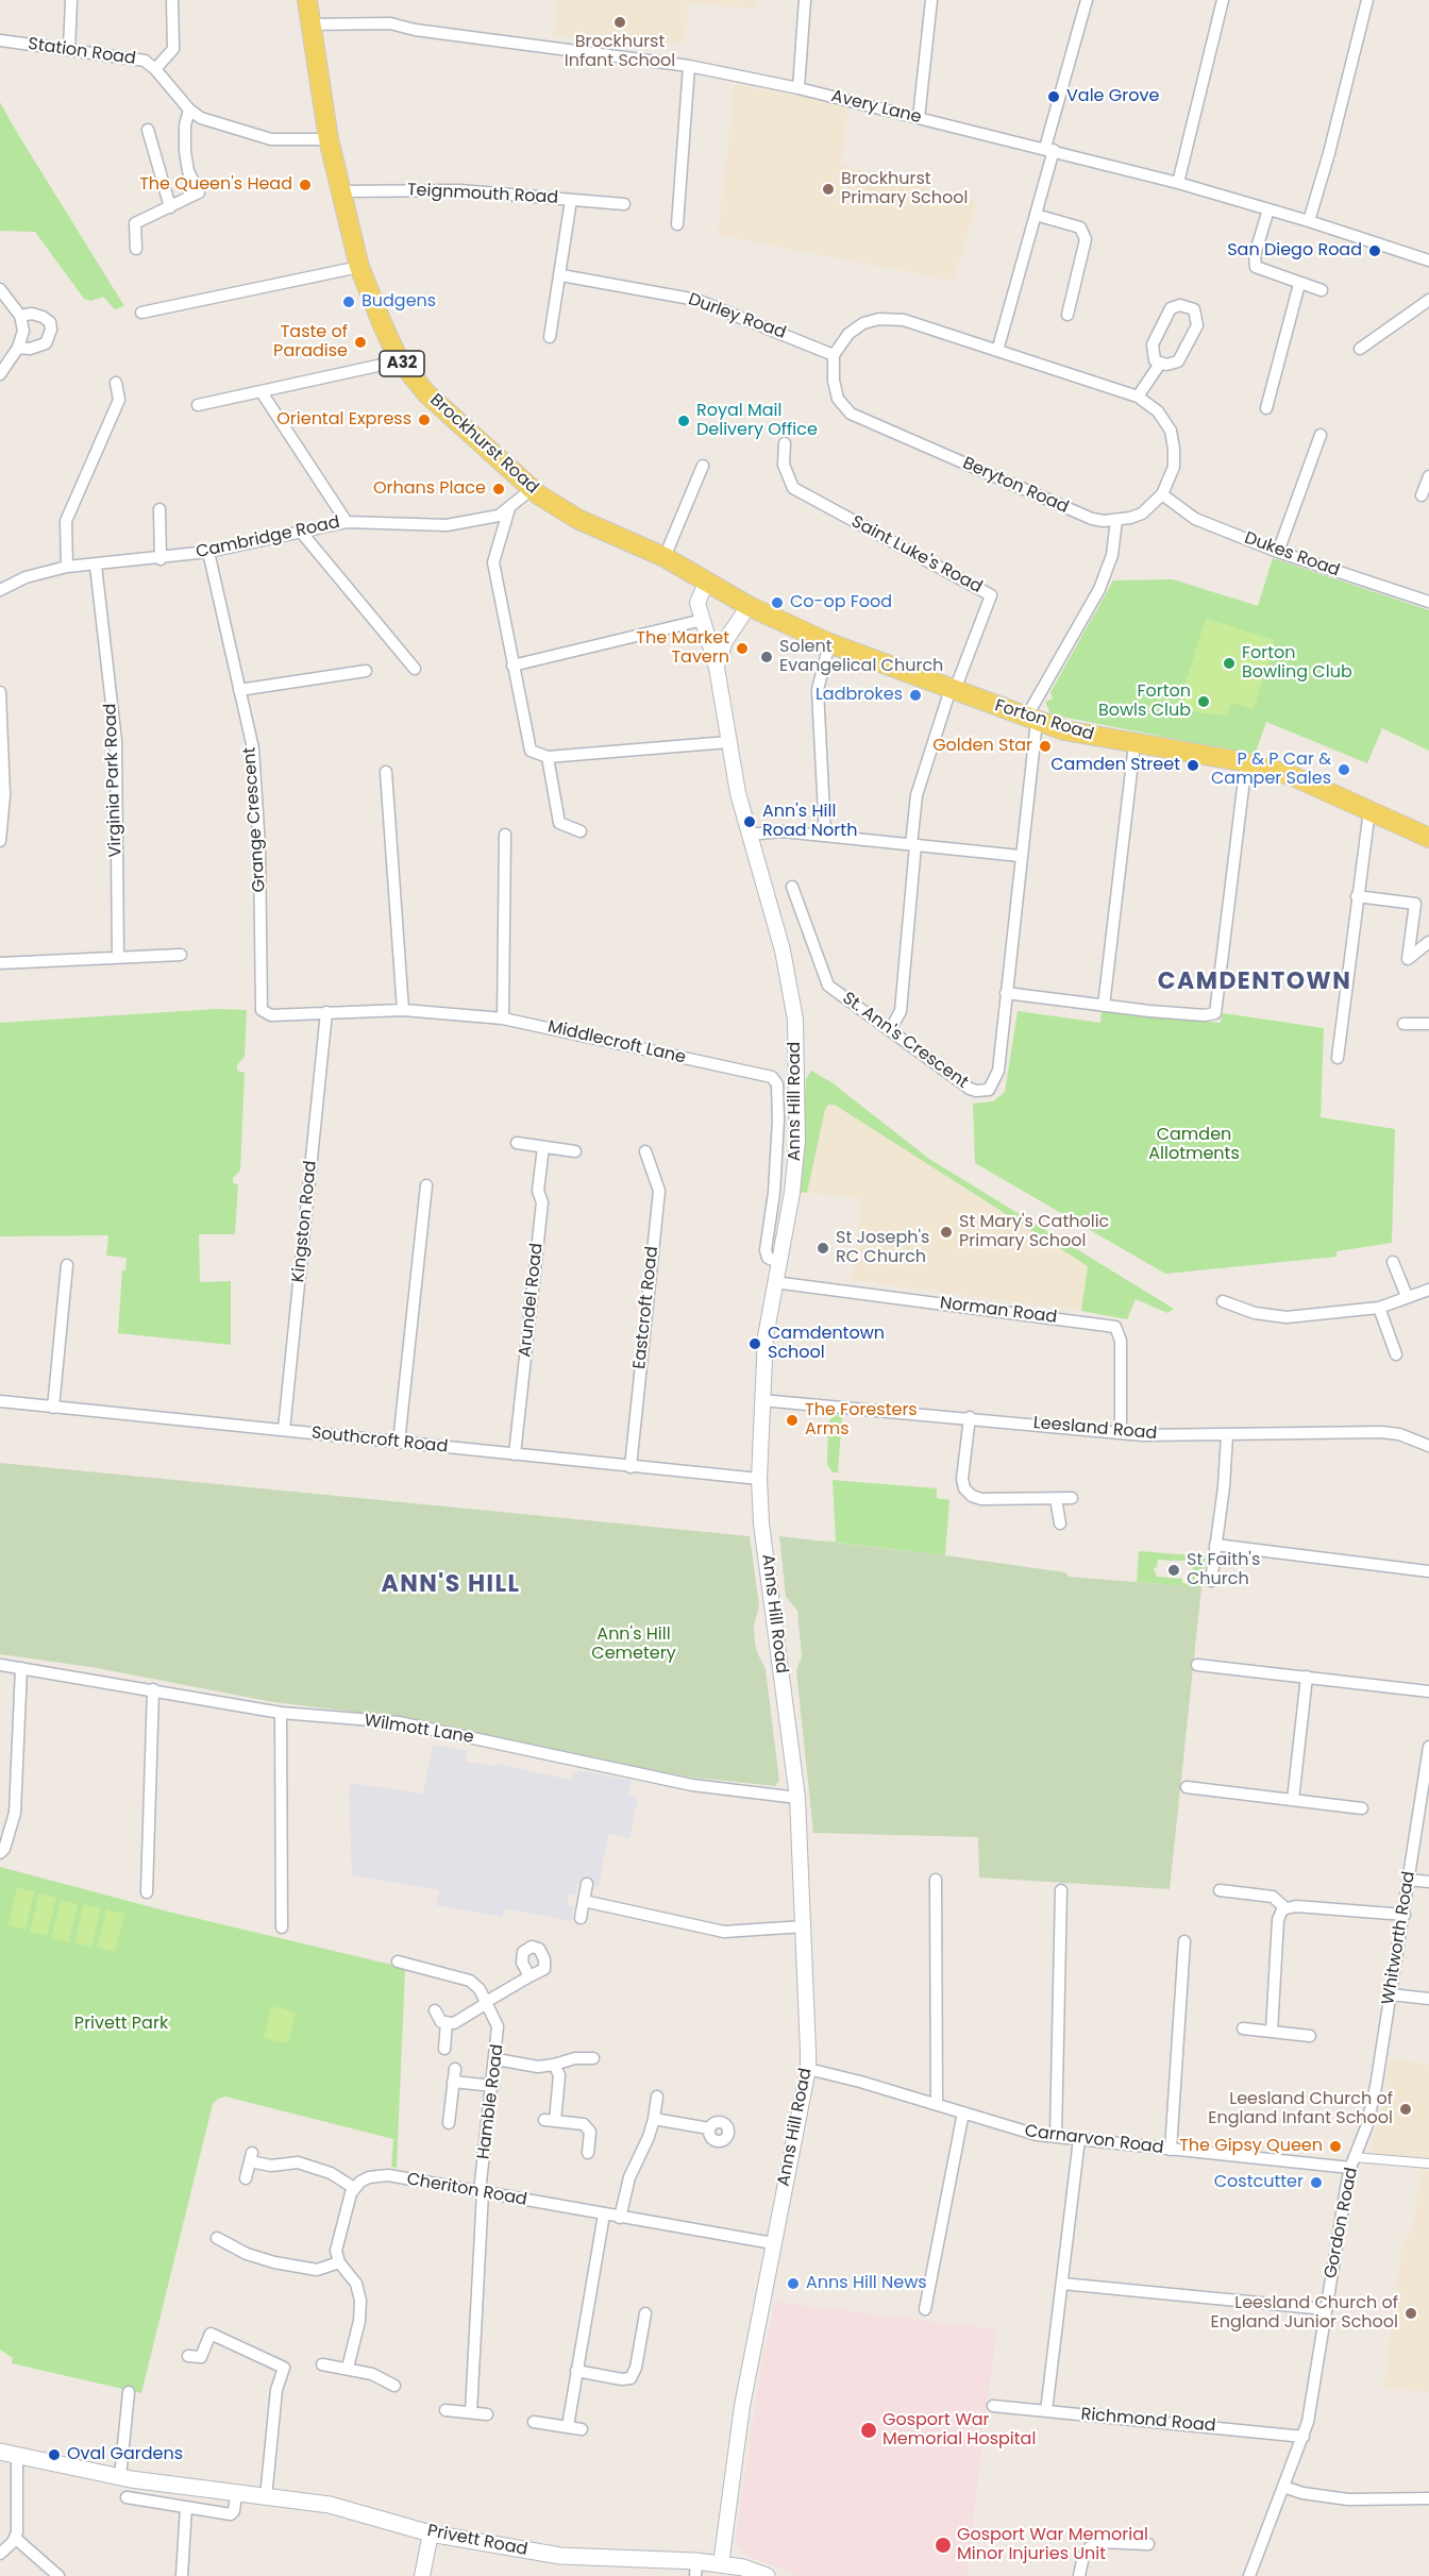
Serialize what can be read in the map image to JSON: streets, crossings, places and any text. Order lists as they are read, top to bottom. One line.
{"streets":{"main road":["A32","Brockhurst Road","Forton Road","Privett Road"],"street":["Station Road","Avery Lane","Teignmouth Road","Durley Road","Beryton Road","Cambridge Road","Saint Luke's Road","Dukes Road","Virginia Park Road","Grange Crescent","St. Ann's Crescent","Middlecroft Lane","Anns Hill Road","Kingston Road","Arundel Road","Eastcroft Road","Norman Road","Leesland Road","Southcroft Road","Wilmott Lane","Whitworth Road","Hamble Road","Carnarvon Road","Cheriton Road","Gordon Road","Richmond Road"]},"crossings":[["Station Road","Brockhurst Road"],["Avery Lane","Brockhurst Road"],["Teignmouth Road","Brockhurst Road"],["Durley Road","Beryton Road"],["Brockhurst Road","Cambridge Road"],["Brockhurst Road","Forton Road"],["Brockhurst Road","Anns Hill Road"],["Beryton Road","Dukes Road"],["Cambridge Road","Virginia Park Road"],["Cambridge Road","Grange Crescent"],["Saint Luke's Road","Forton Road"],["Forton Road","Anns Hill Road"],["Grange Crescent","Middlecroft Lane"],["Middlecroft Lane","Anns Hill Road"],["Middlecroft Lane","Kingston Road"],["Anns Hill Road","Norman Road"],["Anns Hill Road","Leesland Road"],["Anns Hill Road","Southcroft Road"],["Anns Hill Road","Wilmott Lane"],["Anns Hill Road","Carnarvon Road"],["Anns Hill Road","Cheriton Road"],["Anns Hill Road","Privett Road"],["Kingston Road","Southcroft Road"],["Arundel Road","Southcroft Road"],["Eastcroft Road","Southcroft Road"],["Norman Road","Leesland Road"],["Whitworth Road","Gordon Road"],["Hamble Road","Cheriton Road"],["Carnarvon Road","Gordon Road"],["Gordon Road","Richmond Road"]],"districts":["CAMDENTOWN","ANN'S HILL"],"parks":["Camden Allotments","Ann's Hill Cemetery","Privett Park"],"places":["Brockhurst Infant School","Vale Grove","The Queen's Head","Brockhurst Primary School","San Diego Road","Budgens","Taste of Paradise","Oriental Express","Royal Mail Delivery Office","Orhans Place","Co-op Food","The Market Tavern","Solent Evangelical Church","Forton Bowling Club","Ladbrokes","Forton Bowls Club","Golden Star","Camden Street","P & P Car & Camper Sales","Ann's Hill Road North","St Mary's Catholic Primary School","St Joseph's RC Church","Camdentown School","The Foresters Arms","St Faith's Church","Leesland Church of England Infant School","The Gipsy Queen","Costcutter","Anns Hill News","Leesland Church of England Junior School","Gosport War Memorial Hospital","Oval Gardens","Gosport War Memorial Minor Injuries Unit"]}
